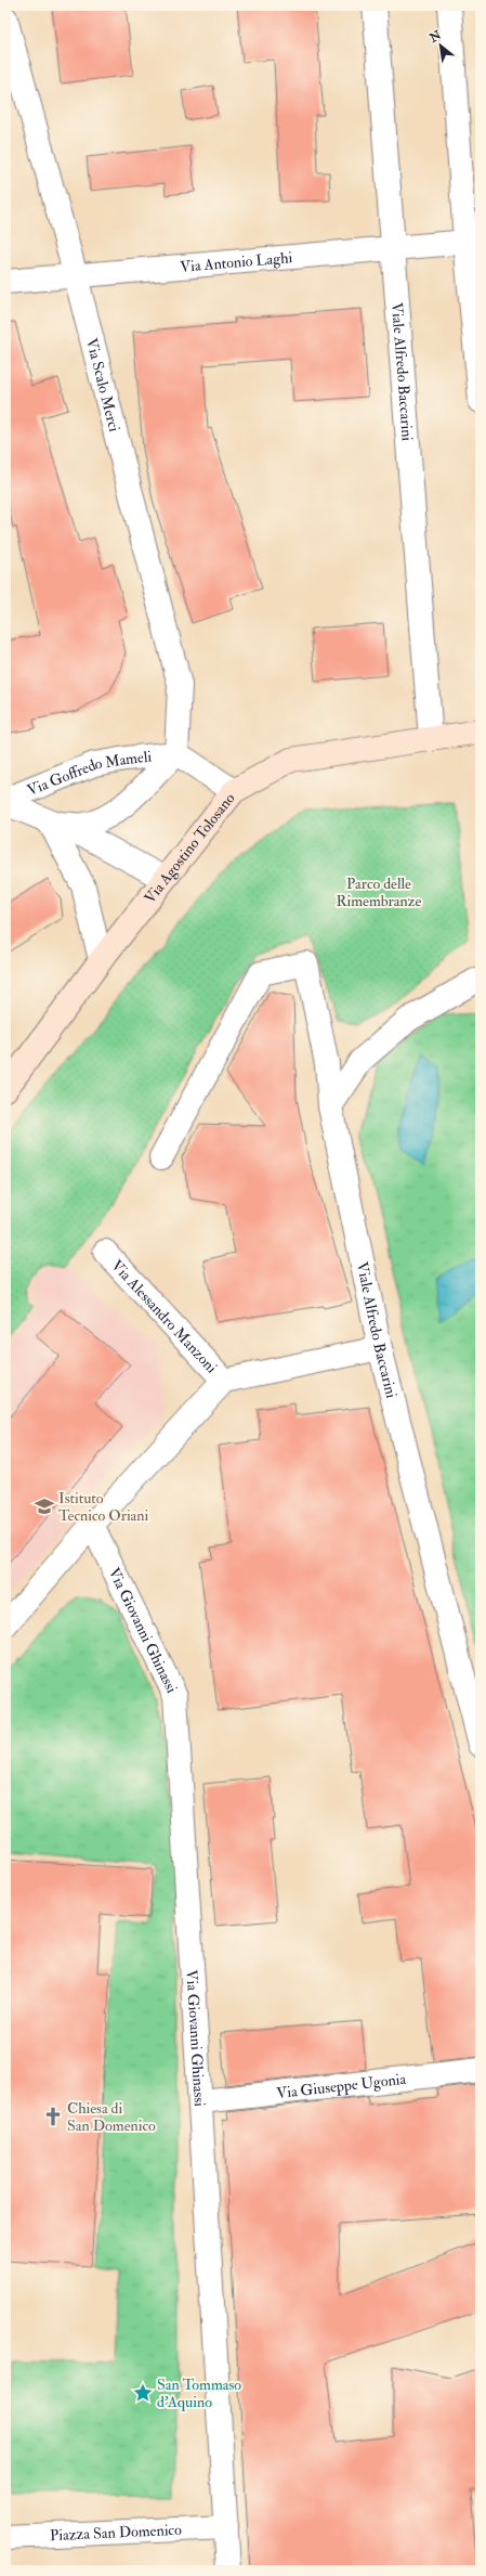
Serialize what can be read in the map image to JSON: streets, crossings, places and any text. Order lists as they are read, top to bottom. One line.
{"streets":{"main road":["Via Agostino Tolosano"],"street":["Via Antonio Laghi","Viale Alfredo Baccarini","Via Scalo Merci","Via Goffredo Mameli","Via Alessandro Manzoni","Via Giovanni Ghinassi","Via Giuseppe Ugonia","Piazza San Domenico"]},"crossings":[["Via Antonio Laghi","Viale Alfredo Baccarini"],["Via Antonio Laghi","Via Scalo Merci"],["Viale Alfredo Baccarini","Via Agostino Tolosano"],["Viale Alfredo Baccarini","Via Alessandro Manzoni"],["Via Scalo Merci","Via Goffredo Mameli"],["Via Goffredo Mameli","Via Agostino Tolosano"],["Via Alessandro Manzoni","Via Giovanni Ghinassi"],["Via Giovanni Ghinassi","Via Giuseppe Ugonia"],["Via Giovanni Ghinassi","Piazza San Domenico"]],"parks":["Parco delle Rimembranze"],"places":{"school or university":["Istituto Tecnico Oriani"],"church":["Chiesa di San Domenico"],"place":["San Tommaso d'Aquino"]},"north":"top left"}
